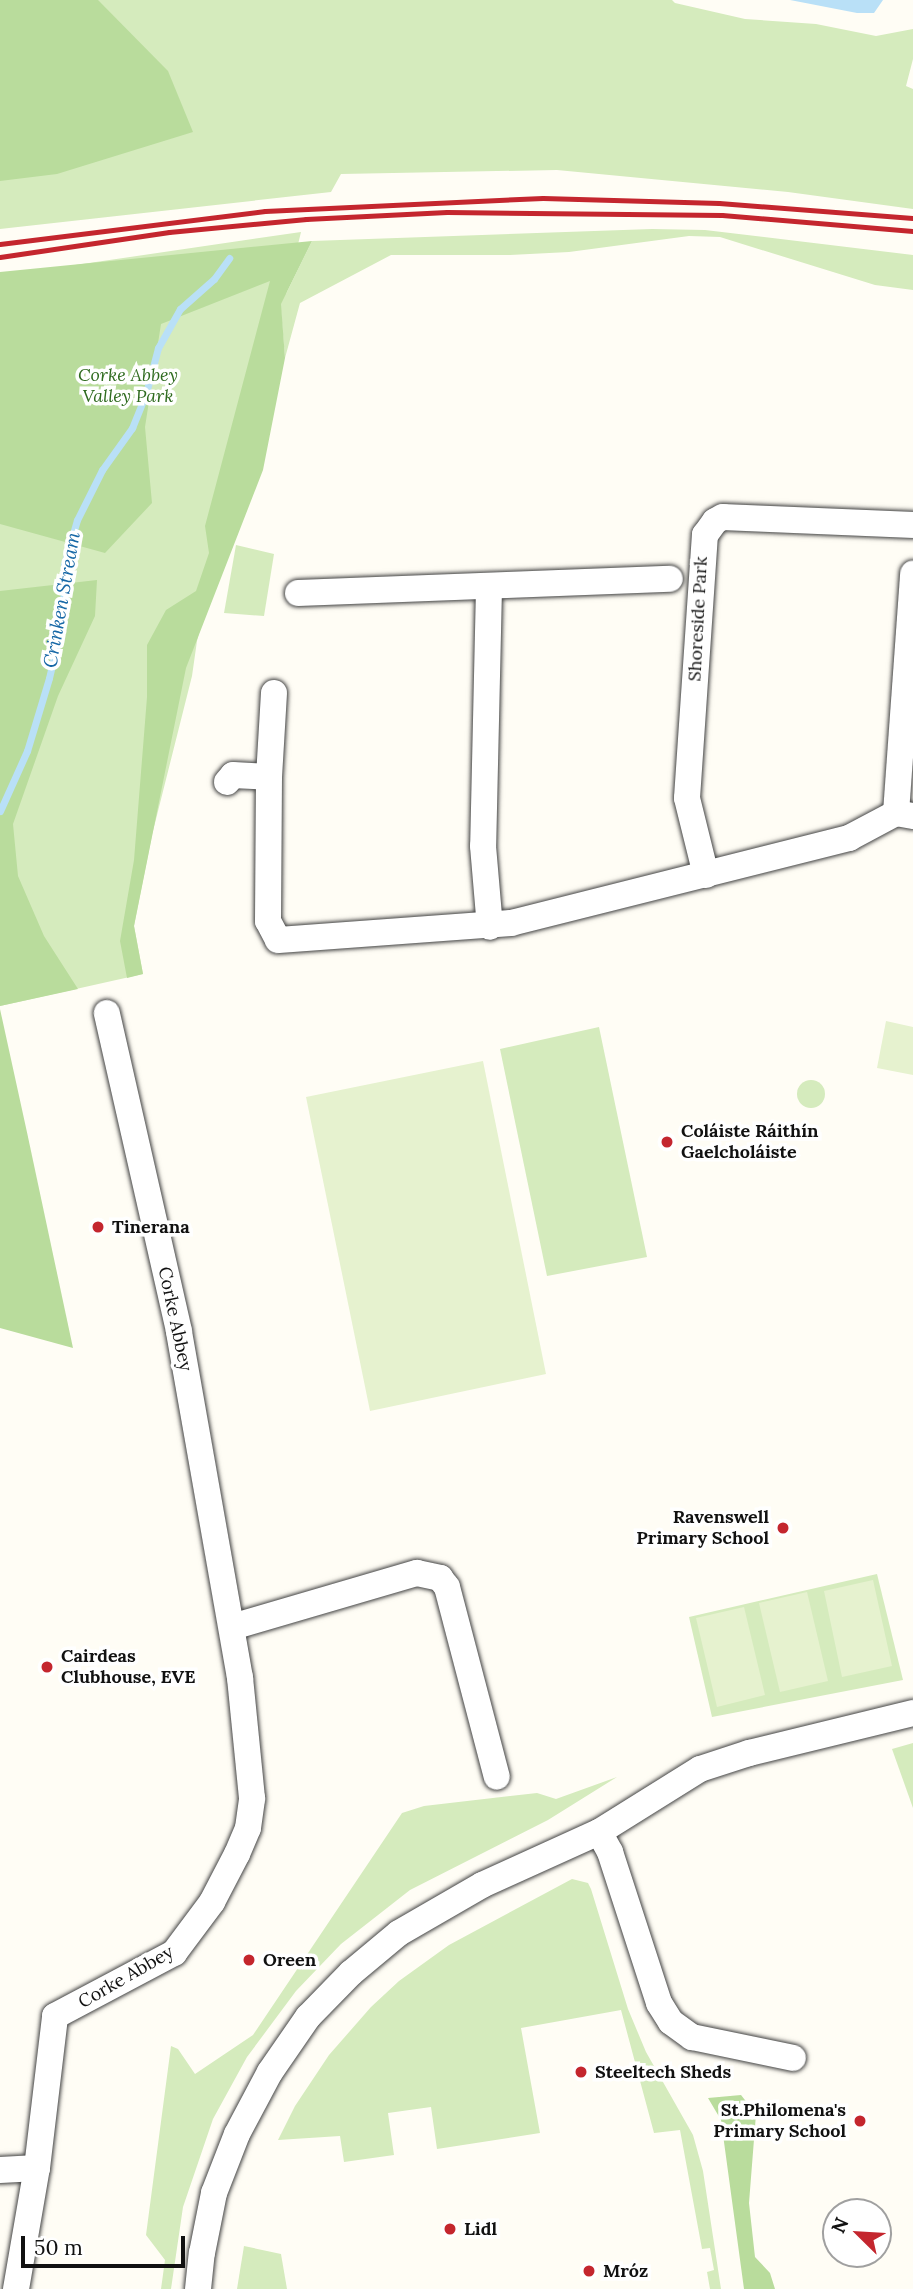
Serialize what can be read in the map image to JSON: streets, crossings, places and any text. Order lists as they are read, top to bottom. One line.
{"streets":{"street":["Shoreside Park","Corke Abbey"]},"water":["Crinken Stream"],"parks":["Corke Abbey Valley Park"],"places":["Coláiste Ráithín Gaelcholáiste","Tinerana","Ravenswell Primary School","Cairdeas Clubhouse, EVE","Oreen","Steeltech Sheds","St.Philomena's Primary School","Lidl","Mróz"],"scale_bar":"50 m","north":"top left"}
